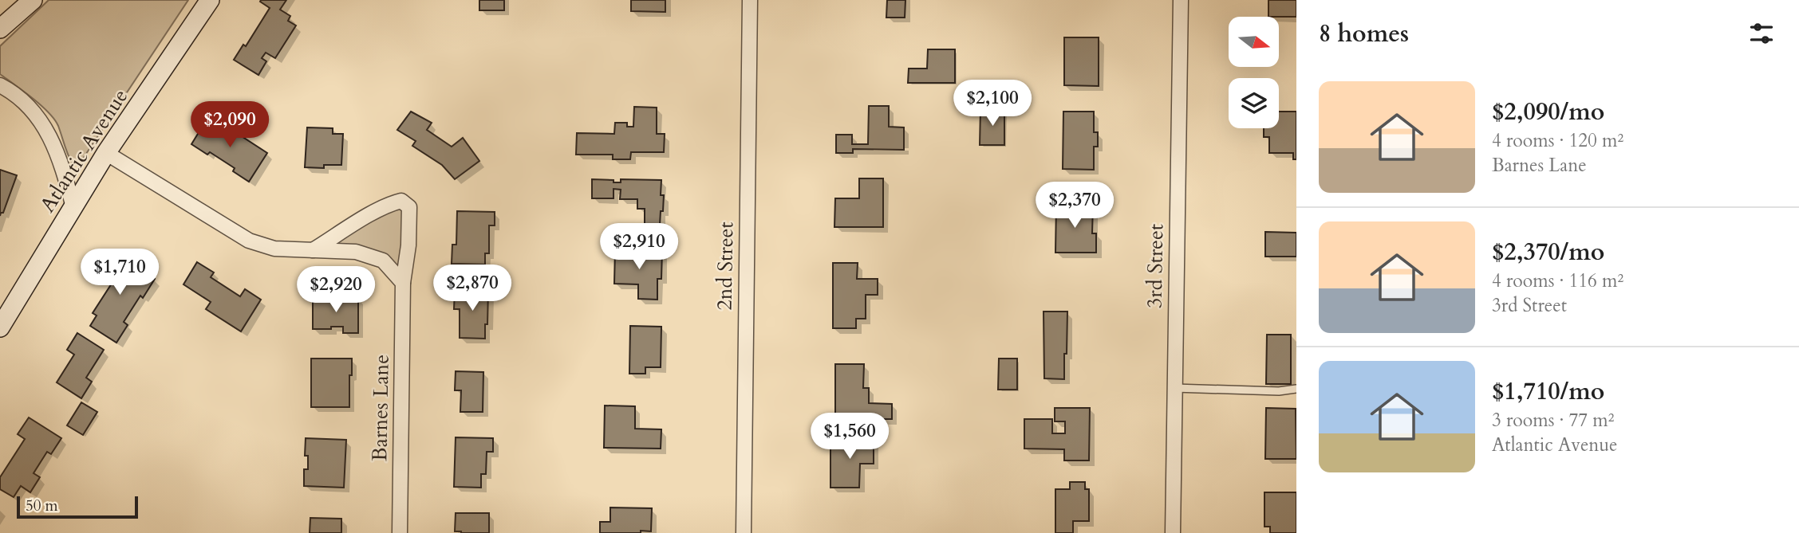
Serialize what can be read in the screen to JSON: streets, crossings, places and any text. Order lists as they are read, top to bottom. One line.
{"streets":{"street":["Atlantic Avenue","2nd Street","3rd Street","Barnes Lane"]},"scale_bar":"50 m","north":"right","page":{"heading":"8 homes","list":[{"name":"$2,090/mo","note":"4 rooms · 120 m² · Barnes Lane"},{"name":"$2,370/mo","note":"4 rooms · 116 m² · 3rd Street"},{"name":"$1,710/mo","note":"3 rooms · 77 m² · Atlantic Avenue"}],"price":["$2,100","$2,090","$2,370","$2,910","$1,710","$2,870","$2,920","$1,560"],"scale":"50 m"}}
